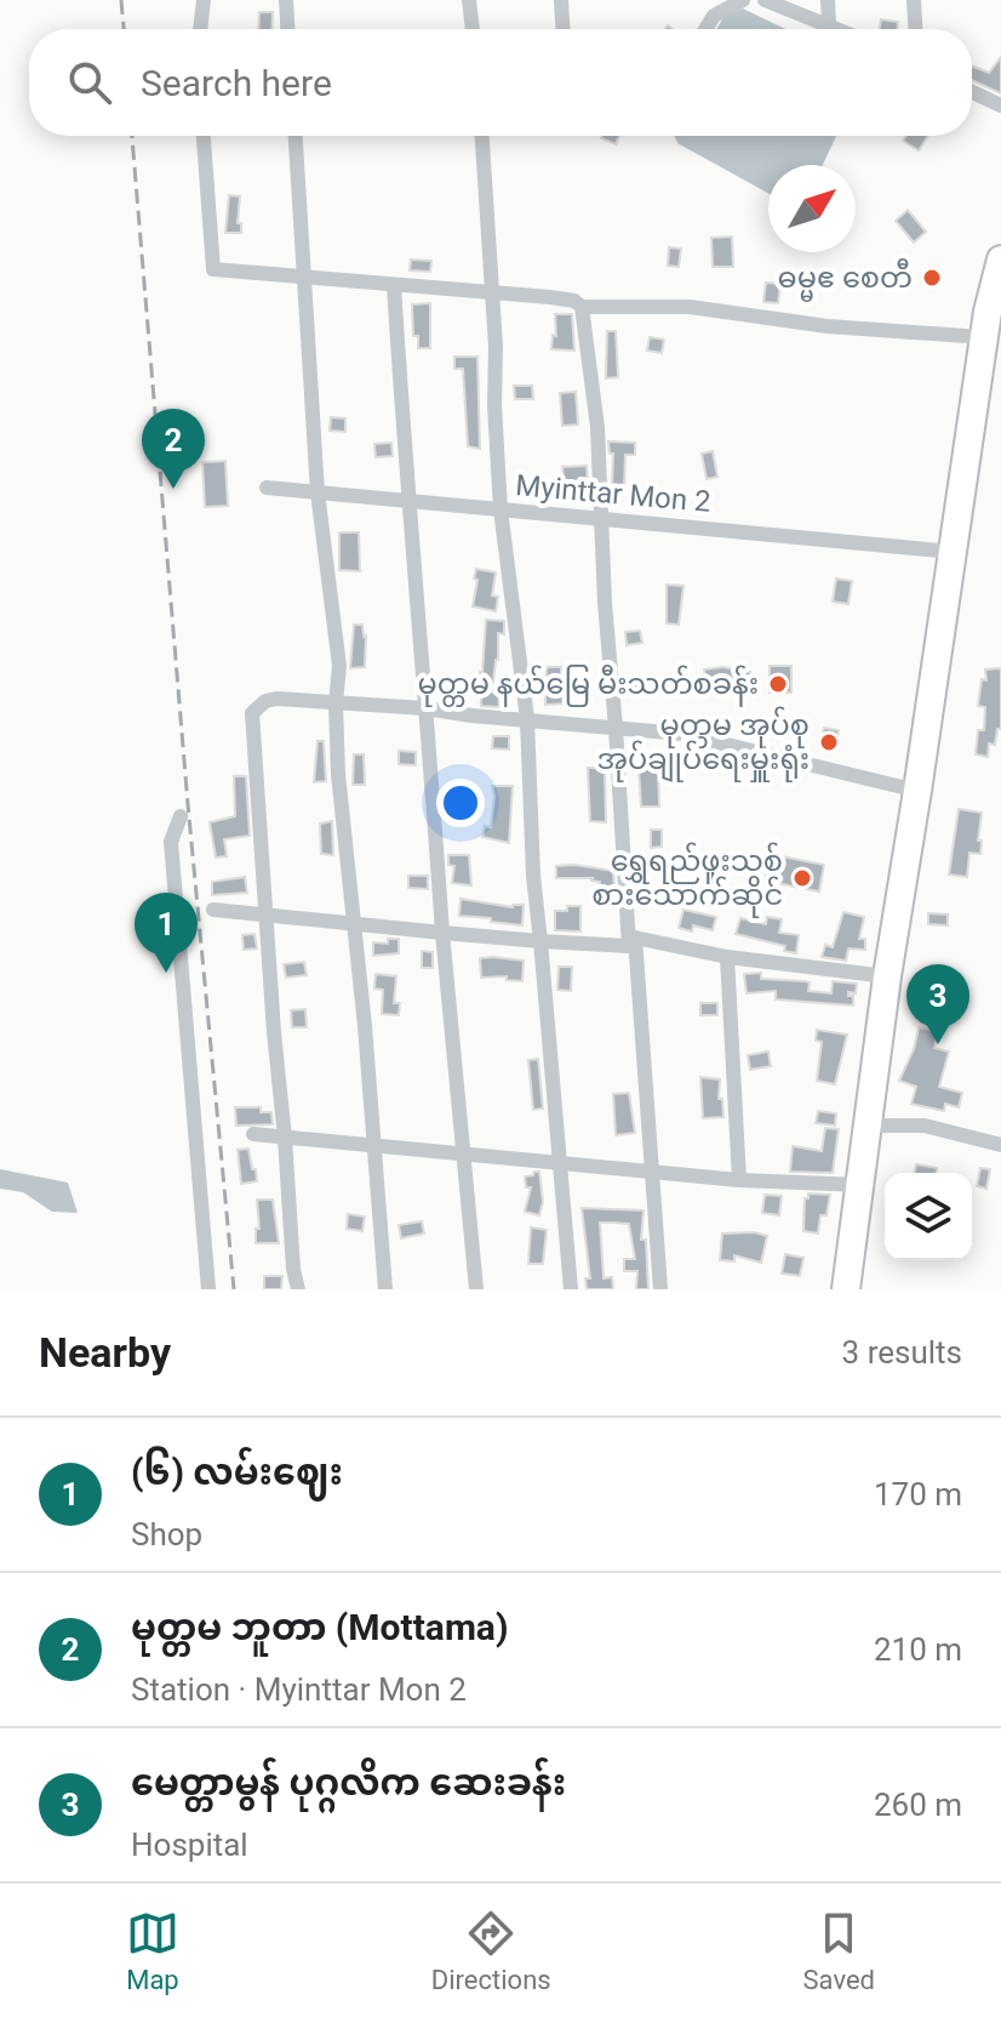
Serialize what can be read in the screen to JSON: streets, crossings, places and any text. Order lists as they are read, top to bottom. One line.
{"streets":{"street":["Myinttar Mon 2"]},"places":["ဓမ္မဧ စေတီ","မုတ္တမ နယ်မြေ မီးသတ်စခန်း","မုတ္တမ အုပ်စု အုပ်ချုပ်ရေးမှူးရုံး","ရွှေရည်ဖူးသစ် စားသောက်ဆိုင်"],"north":"top right","page":{"search":"Search here","pins":["2","1","3"],"heading":["Nearby","3 results"],"list":[{"mark":"1","name":"(၆) လမ်းဈေး","note":"Shop","value":"170 m"},{"mark":"2","name":"မုတ္တမ ဘူတာ (Mottama)","note":"Station · Myinttar Mon 2","value":"210 m"},{"mark":"3","name":"မေတ္တာမွန် ပုဂ္ဂလိက ဆေးခန်း","note":"Hospital","value":"260 m"}],"nav":["Map","Directions","Saved"]}}
